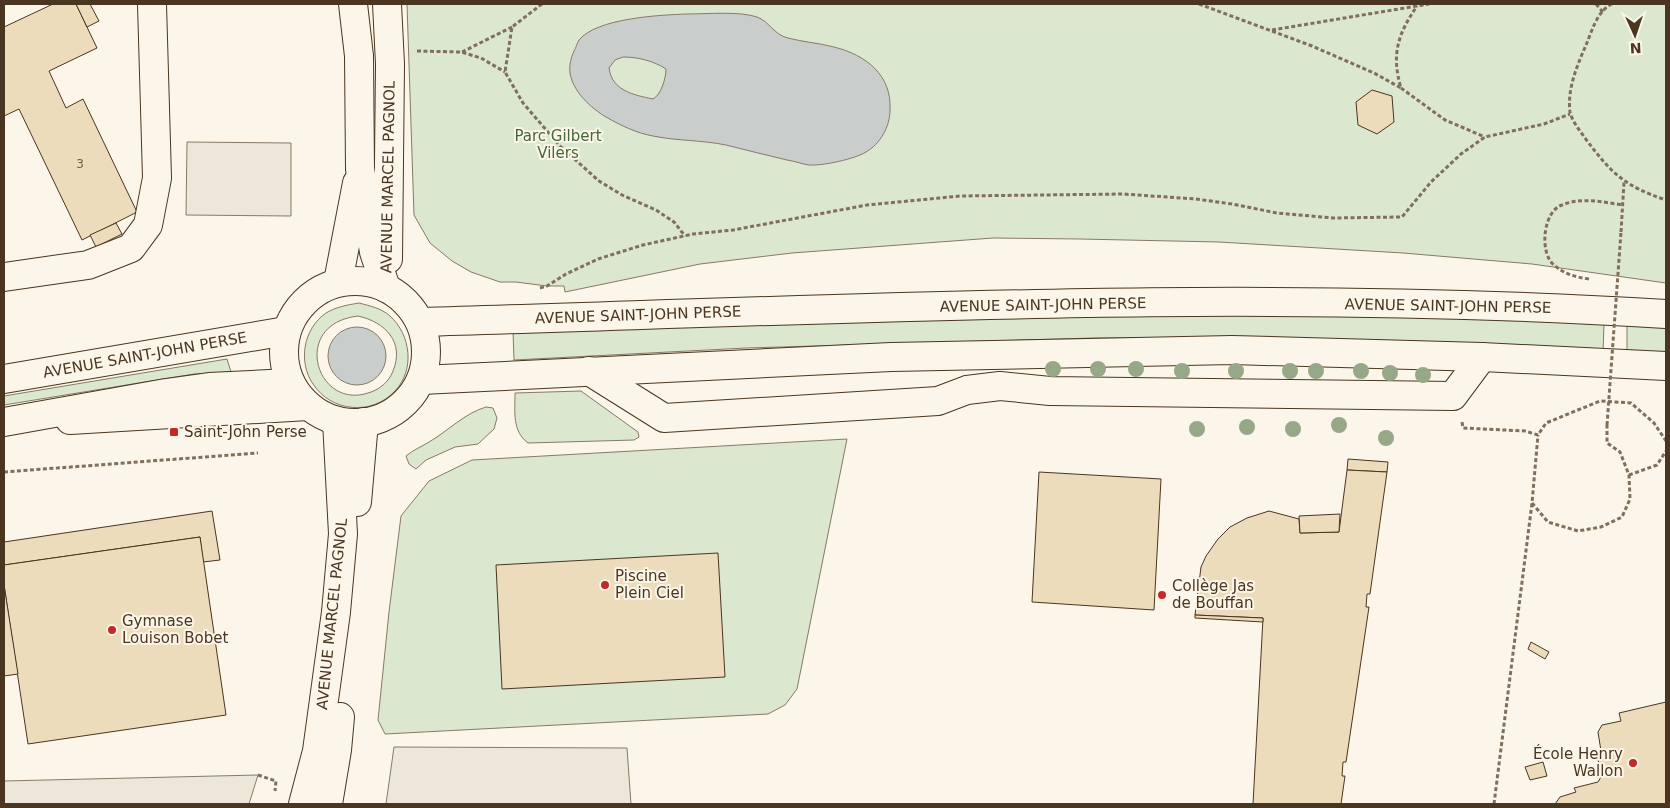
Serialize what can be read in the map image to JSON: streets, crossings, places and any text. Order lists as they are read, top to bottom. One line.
{"streets":{"main road":["AVENUE MARCEL PAGNOL","AVENUE SAINT-JOHN PERSE"]},"crossings":[["AVENUE MARCEL PAGNOL","AVENUE SAINT-JOHN PERSE"]],"parks":["Parc Gilbert Vilers"],"places":{"transit":["Saint-John Perse"],"other":["Piscine Plein Ciel","Collège Jas de Bouffan","Gymnase Louison Bobet","École Henry Wallon"]},"house_numbers":["3"],"north":"bottom"}
